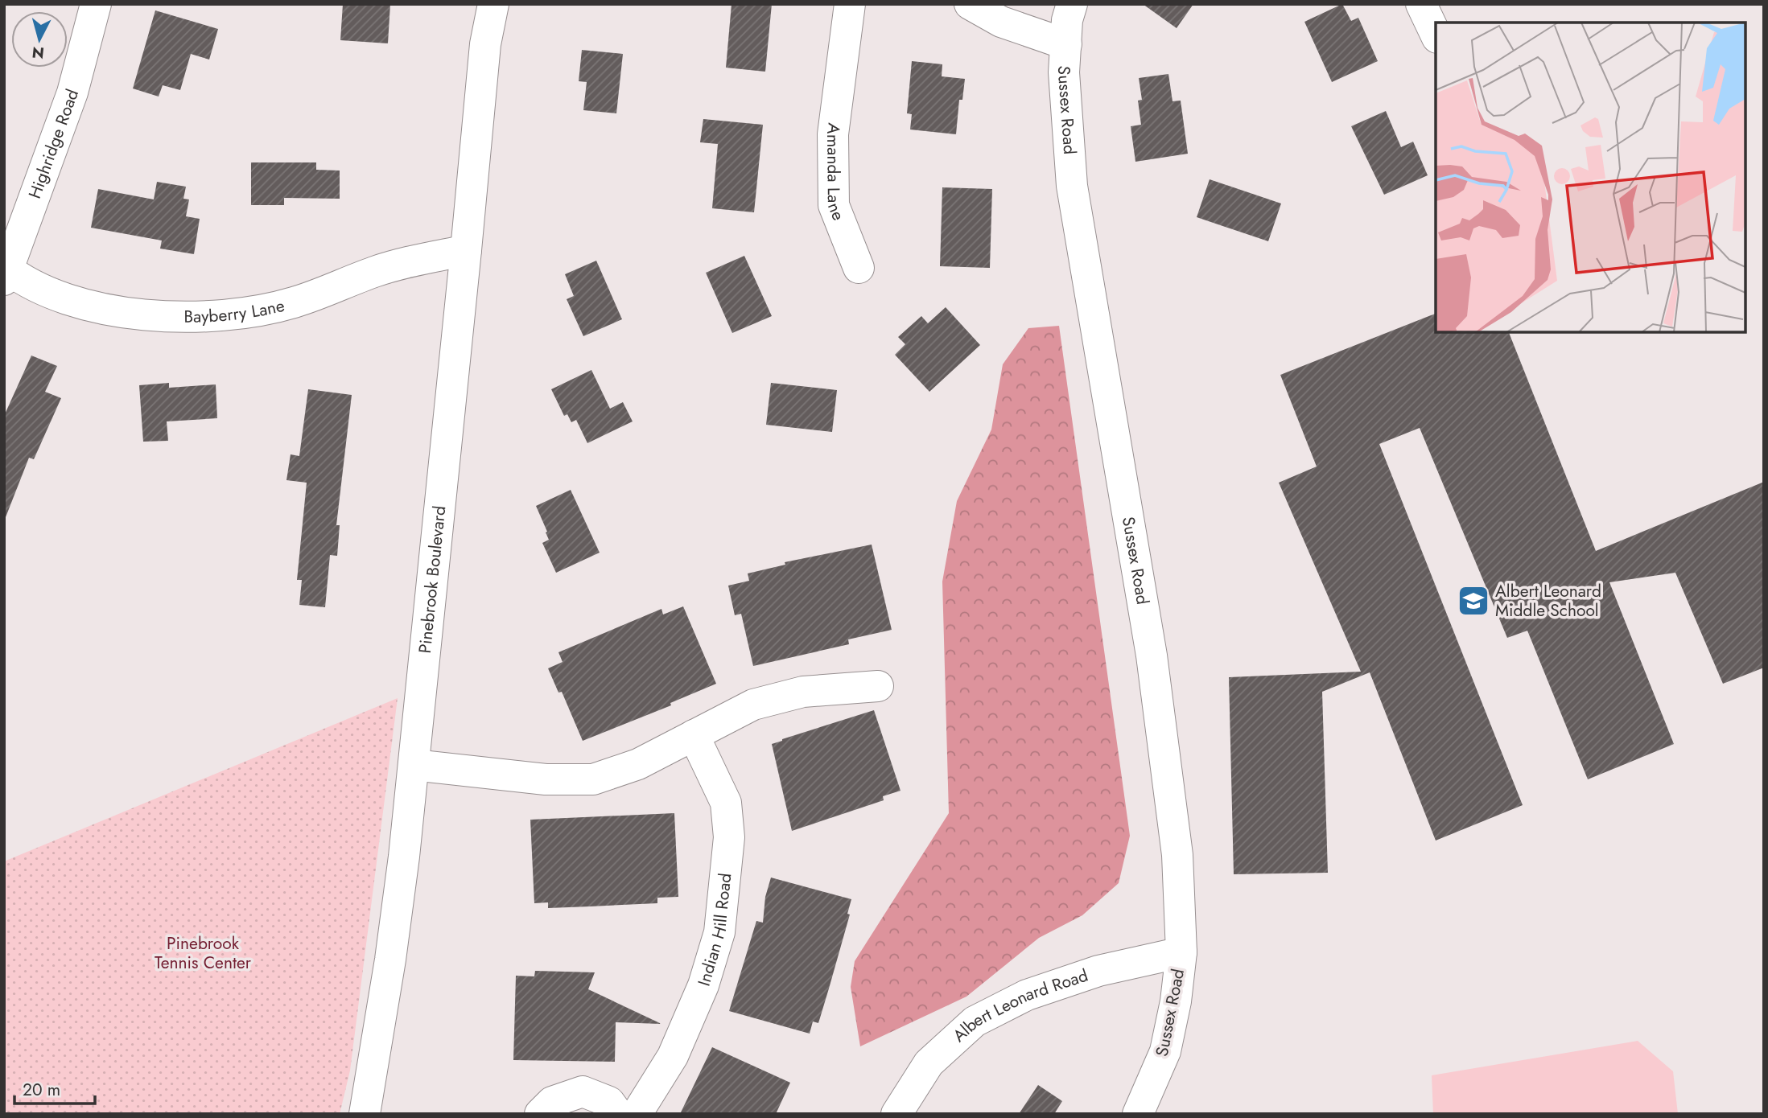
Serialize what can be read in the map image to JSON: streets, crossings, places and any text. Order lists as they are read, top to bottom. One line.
{"streets":{"street":["Sussex Road","Highridge Road","Amanda Lane","Bayberry Lane","Pinebrook Boulevard","Indian Hill Road","Albert Leonard Road"]},"crossings":[["Sussex Road","Albert Leonard Road"],["Highridge Road","Bayberry Lane"],["Bayberry Lane","Pinebrook Boulevard"]],"parks":["Pinebrook Tennis Center"],"places":{"school or university":["Albert Leonard Middle School"]},"scale_bar":"20 m","north":"bottom"}
